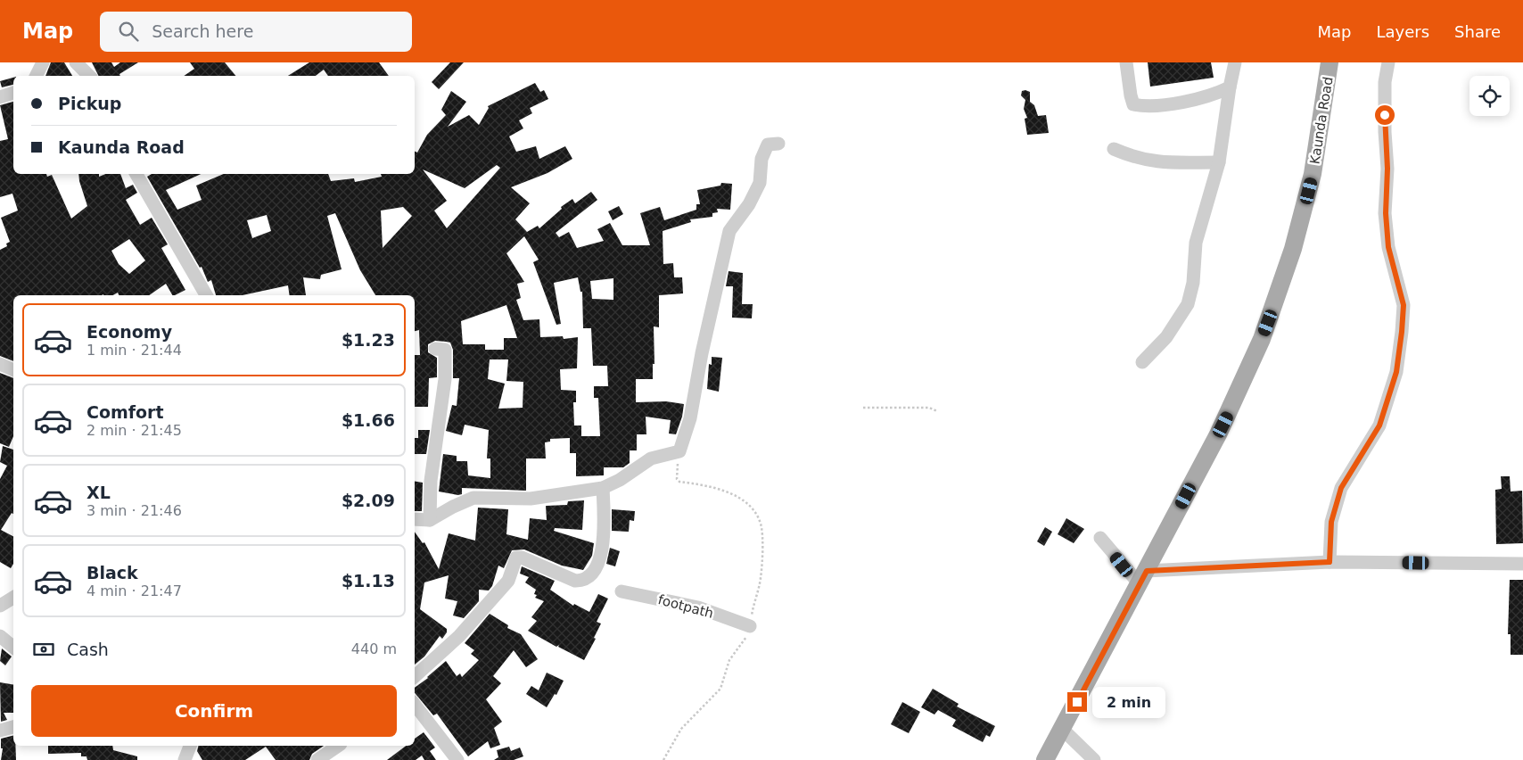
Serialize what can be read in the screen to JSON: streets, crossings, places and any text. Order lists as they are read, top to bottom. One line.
{"streets":{"main road":["Kaunda Road"],"street":["footpath"]},"page":{"header":"Map","search":"Search here","nav":["Map","Layers","Share"],"banner":["Pickup","Kaunda Road"],"list":[{"name":"Economy","note":"1 min · 21:44","value":"$1.23"},{"name":"Comfort","note":"2 min · 21:45","value":"$1.66"},{"name":"XL","note":"3 min · 21:46","value":"$2.09"},{"name":"Black","note":"4 min · 21:47","value":"$1.13"}],"pay":["Cash","440 m"],"buttons":"Confirm","bubble":"2 min"}}
